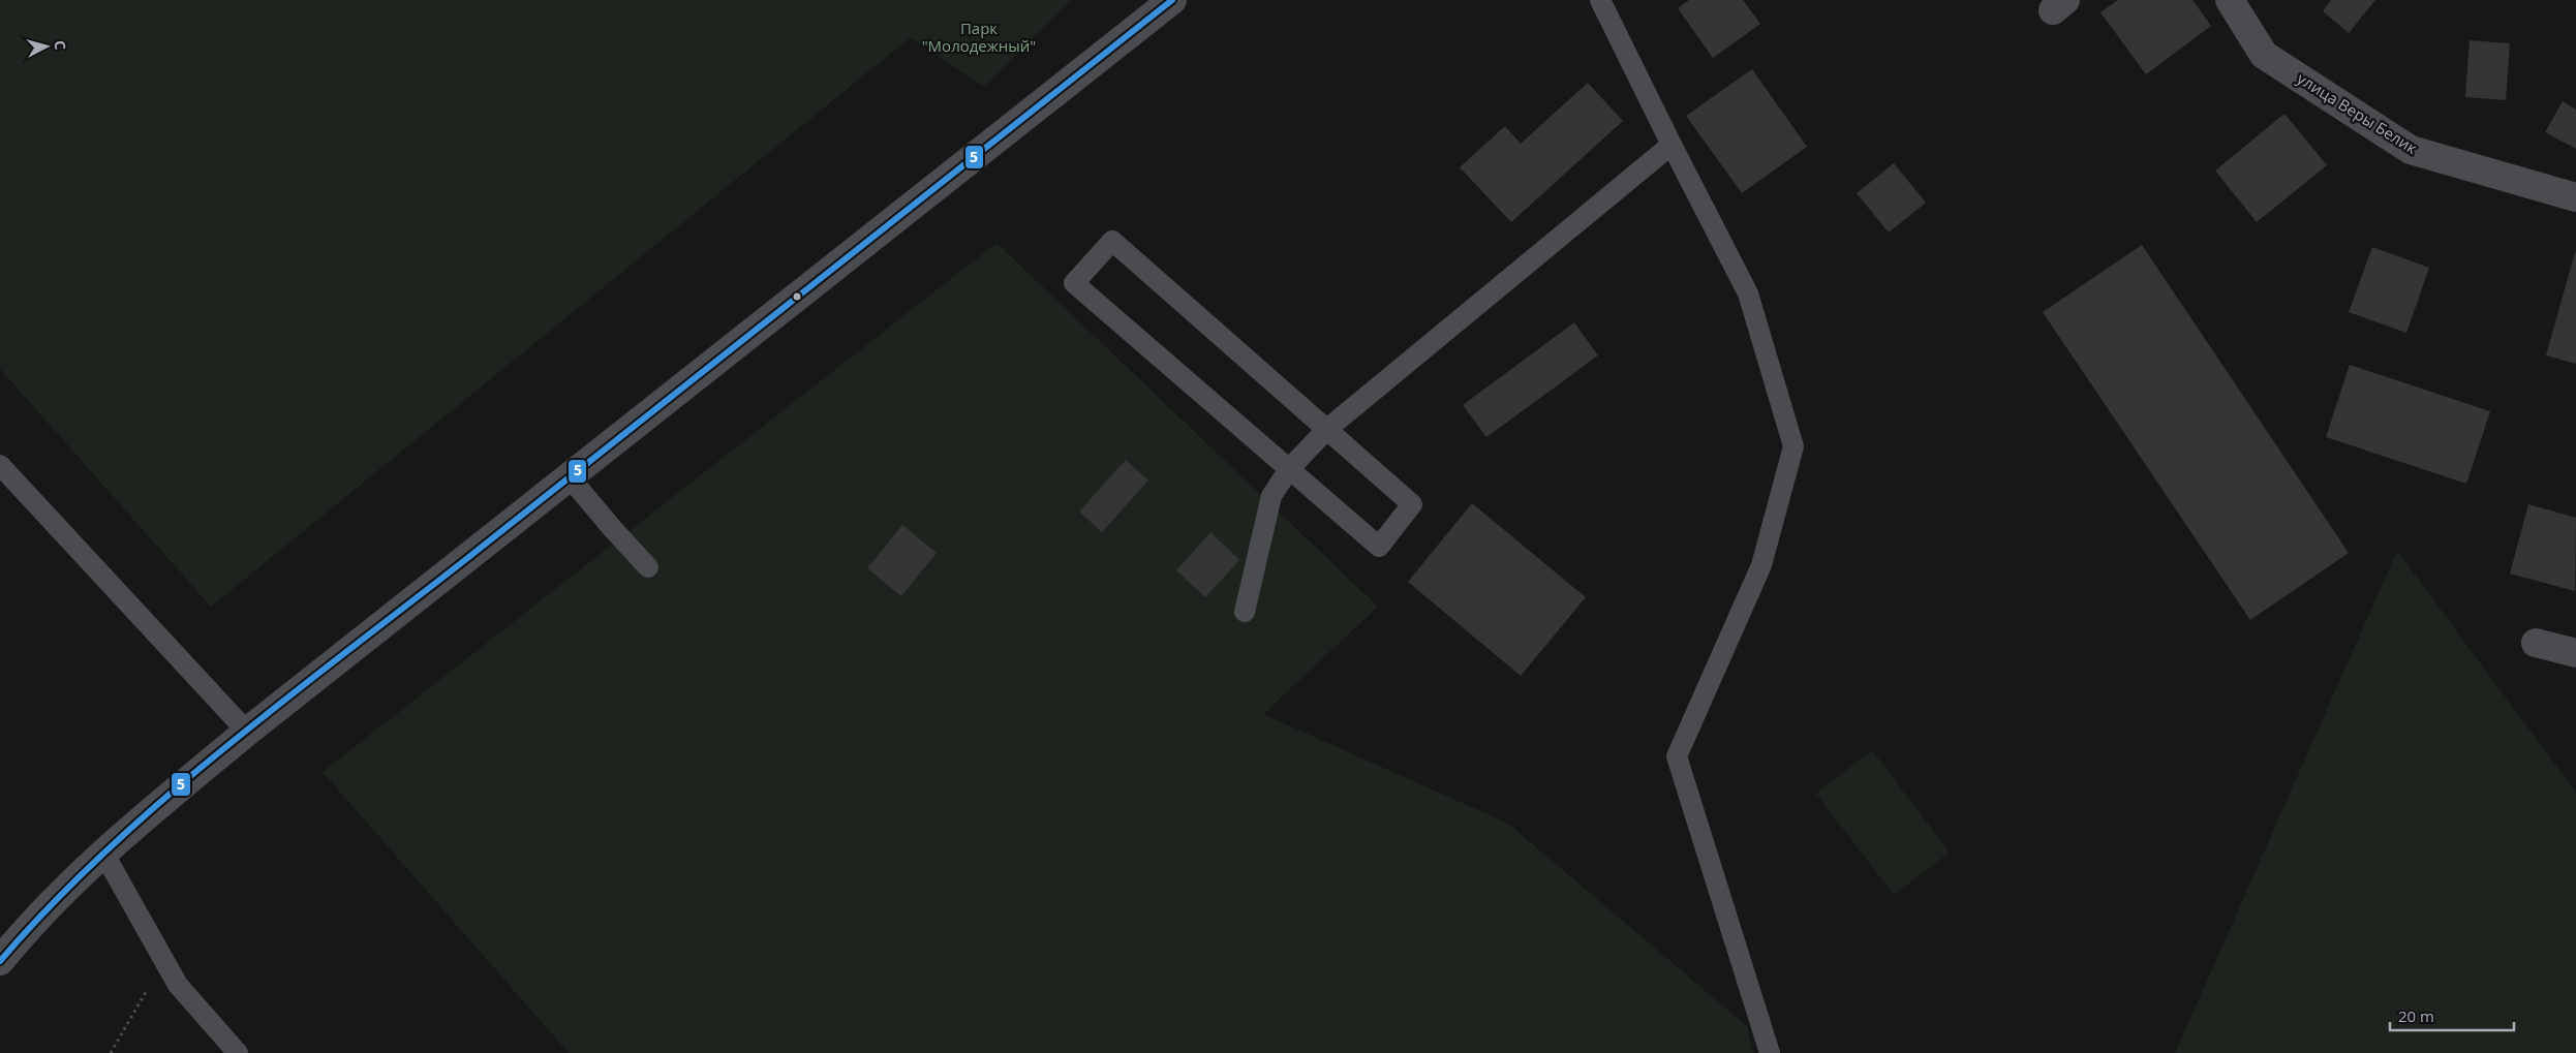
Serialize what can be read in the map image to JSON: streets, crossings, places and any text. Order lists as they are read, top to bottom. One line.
{"streets":{"street":["улица Веры Белик"]},"parks":["Парк \"Молодежный\""],"lines":["transit line 5"],"scale_bar":"20 m","north":"right"}
